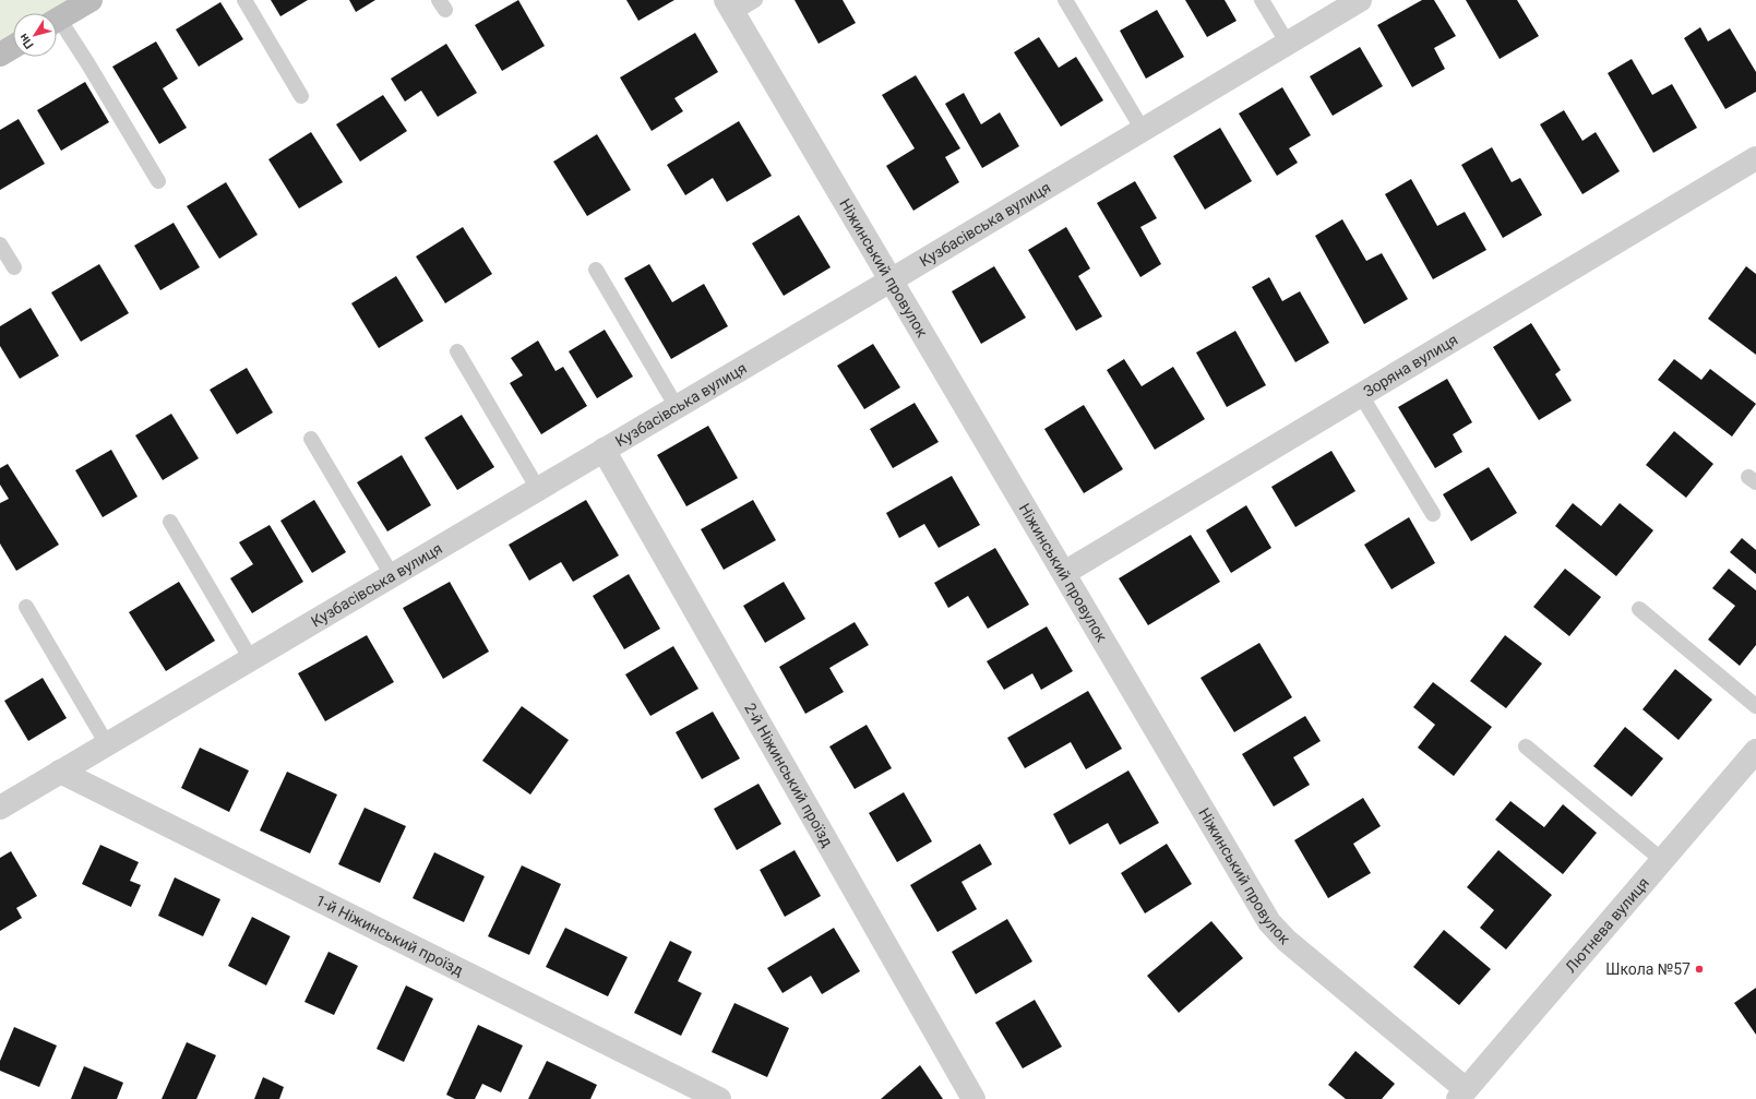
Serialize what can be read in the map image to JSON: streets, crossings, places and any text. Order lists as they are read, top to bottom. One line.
{"streets":{"street":["Кузбасівська вулиця","Ніжинський провулок","Зоряна вулиця","2-й Ніжинський проїзд","Лютнева вулиця","1-й Ніжинський проїзд"]},"crossings":[["Кузбасівська вулиця","Ніжинський провулок"],["Кузбасівська вулиця","2-й Ніжинський проїзд"],["Кузбасівська вулиця","1-й Ніжинський проїзд"],["Ніжинський провулок","Зоряна вулиця"],["Ніжинський провулок","Лютнева вулиця"]],"places":["Школа №57"],"north":"bottom left"}
